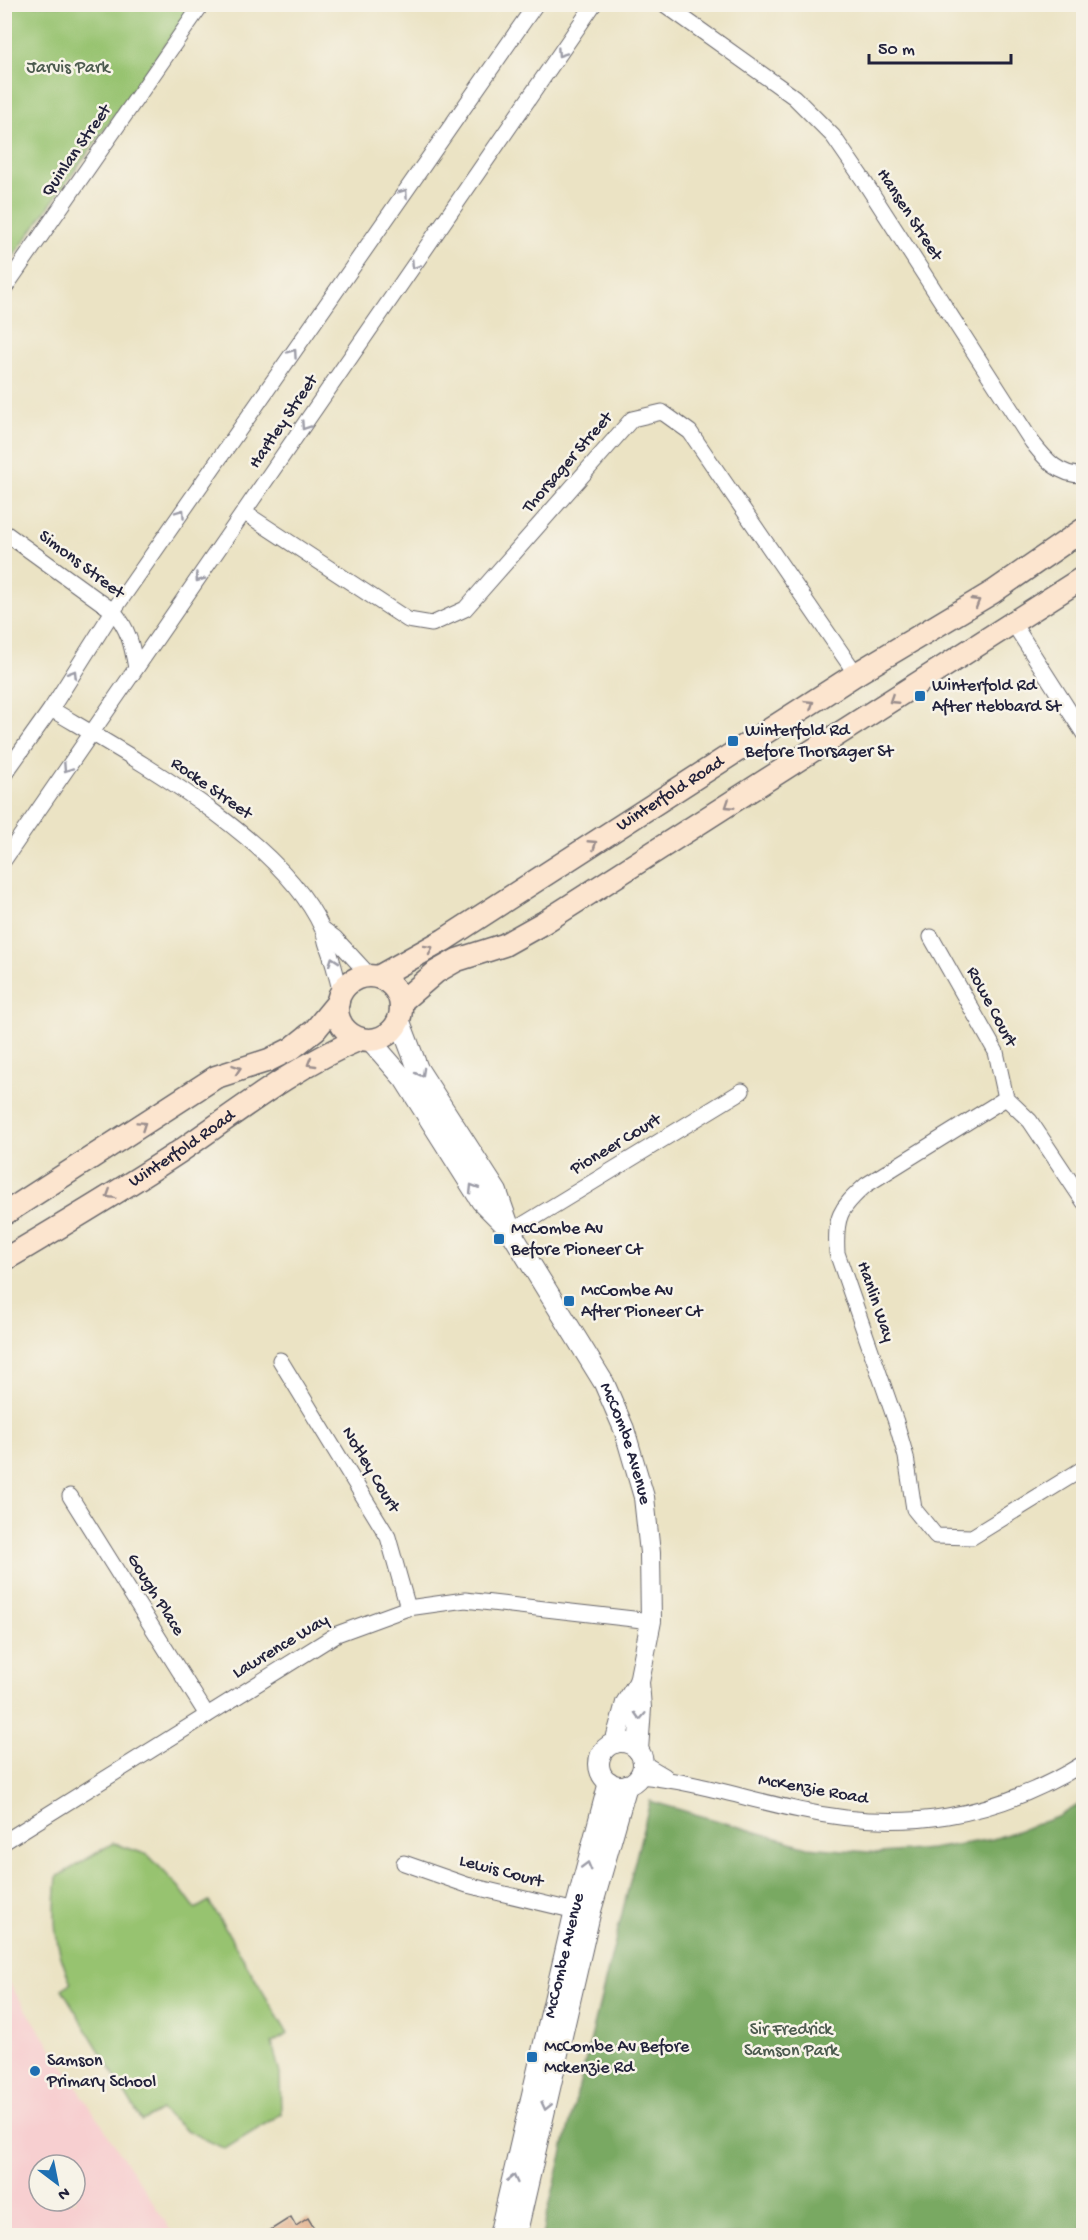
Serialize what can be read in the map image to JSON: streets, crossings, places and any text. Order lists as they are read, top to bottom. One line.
{"streets":{"main road":["Winterfold Road"],"street":["Quinlan Street","Hansen Street","Hartley Street","Thorsager Street","Simons Street","Rocke Street","Rowe Court","Pioneer Court","Hanlin Way","McCombe Avenue","Notley Court","Gough Place","Lawrence Way","McKenzie Road","Lewis Court"]},"crossings":[["Hartley Street","Thorsager Street"],["Hartley Street","Simons Street"],["Hartley Street","Rocke Street"],["Thorsager Street","Winterfold Road"],["Rocke Street","Winterfold Road"],["Rocke Street","McCombe Avenue"],["Winterfold Road","McCombe Avenue"],["Rowe Court","Hanlin Way"],["Pioneer Court","McCombe Avenue"],["McCombe Avenue","Lawrence Way"],["McCombe Avenue","McKenzie Road"],["McCombe Avenue","Lewis Court"],["Notley Court","Lawrence Way"],["Gough Place","Lawrence Way"]],"parks":["Jarvis Park","Sir Fredrick Samson Park"],"places":{"transit":["Winterfold Rd After Hebbard St","Winterfold Rd Before Thorsager St","McCombe Av Before Pioneer Ct","McCombe Av After Pioneer Ct","McCombe Av Before Mckenzie Rd"],"other":["Samson Primary School"]},"scale_bar":"50 m","north":"bottom right"}
